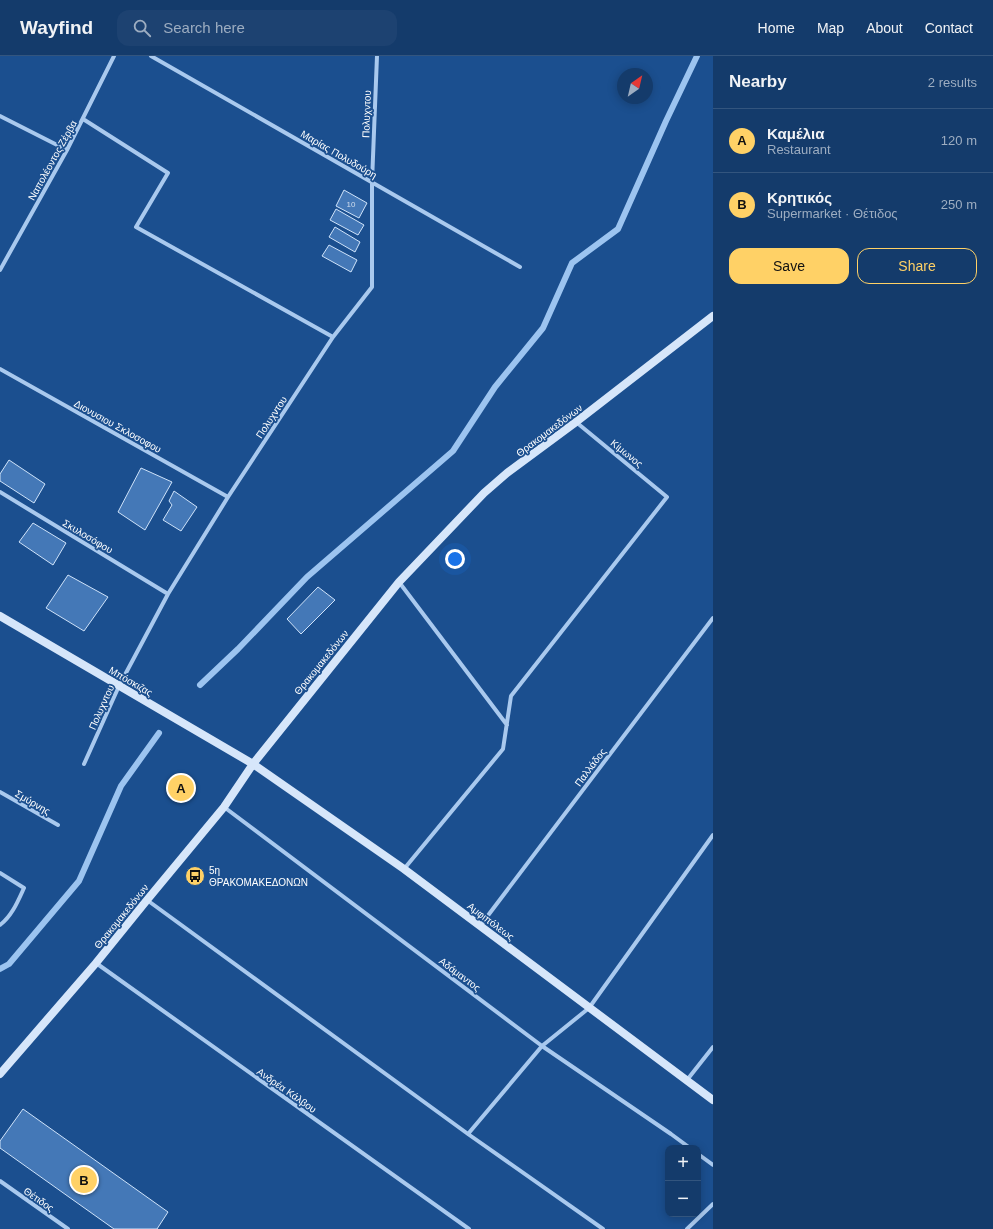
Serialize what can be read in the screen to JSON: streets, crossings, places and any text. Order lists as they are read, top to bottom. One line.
{"streets":{"main road":["Θρακομακεδόνων","Μπόσκιζας","Αμφιπόλεως"],"street":["Πολυχντου","Μαρίας Πολυδούρη","Ναπολέοντος Ζέρβα","Διονυσιου Σκλοσοφου","Κίμωνος","Σκυλοσόφου","Παλλάδος","Σμύρνης","Αδάμαντος","Ανδρέα Κάλβου","Θέτιδος"]},"crossings":[["Πολυχντου","Μαρίας Πολυδούρη"],["Πολυχντου","Διονυσιου Σκλοσοφου"],["Πολυχντου","Σκυλοσόφου"],["Πολυχντου","Μπόσκιζας"],["Θρακομακεδόνων","Κίμωνος"],["Θρακομακεδόνων","Μπόσκιζας"],["Θρακομακεδόνων","Αμφιπόλεως"],["Θρακομακεδόνων","Αδάμαντος"],["Θρακομακεδόνων","Ανδρέα Κάλβου"],["Μπόσκιζας","Αμφιπόλεως"],["Παλλάδος","Αμφιπόλεως"]],"places":{"bus stop":["5η ΘΡΑΚΟΜΑΚΕΔΟΝΩΝ"]},"house_numbers":["10"],"north":"top right","page":{"header":"Wayfind","search":"Search here","nav":["Home","Map","About","Contact"],"heading":["Nearby","2 results"],"list":[{"mark":"A","name":"Καμέλια","note":"Restaurant","value":"120 m"},{"mark":"B","name":"Κρητικός","note":"Supermarket · Θέτιδος","value":"250 m"}],"buttons":["Save","Share"],"pins":["A","B"],"map_buttons":["+","−"]}}
